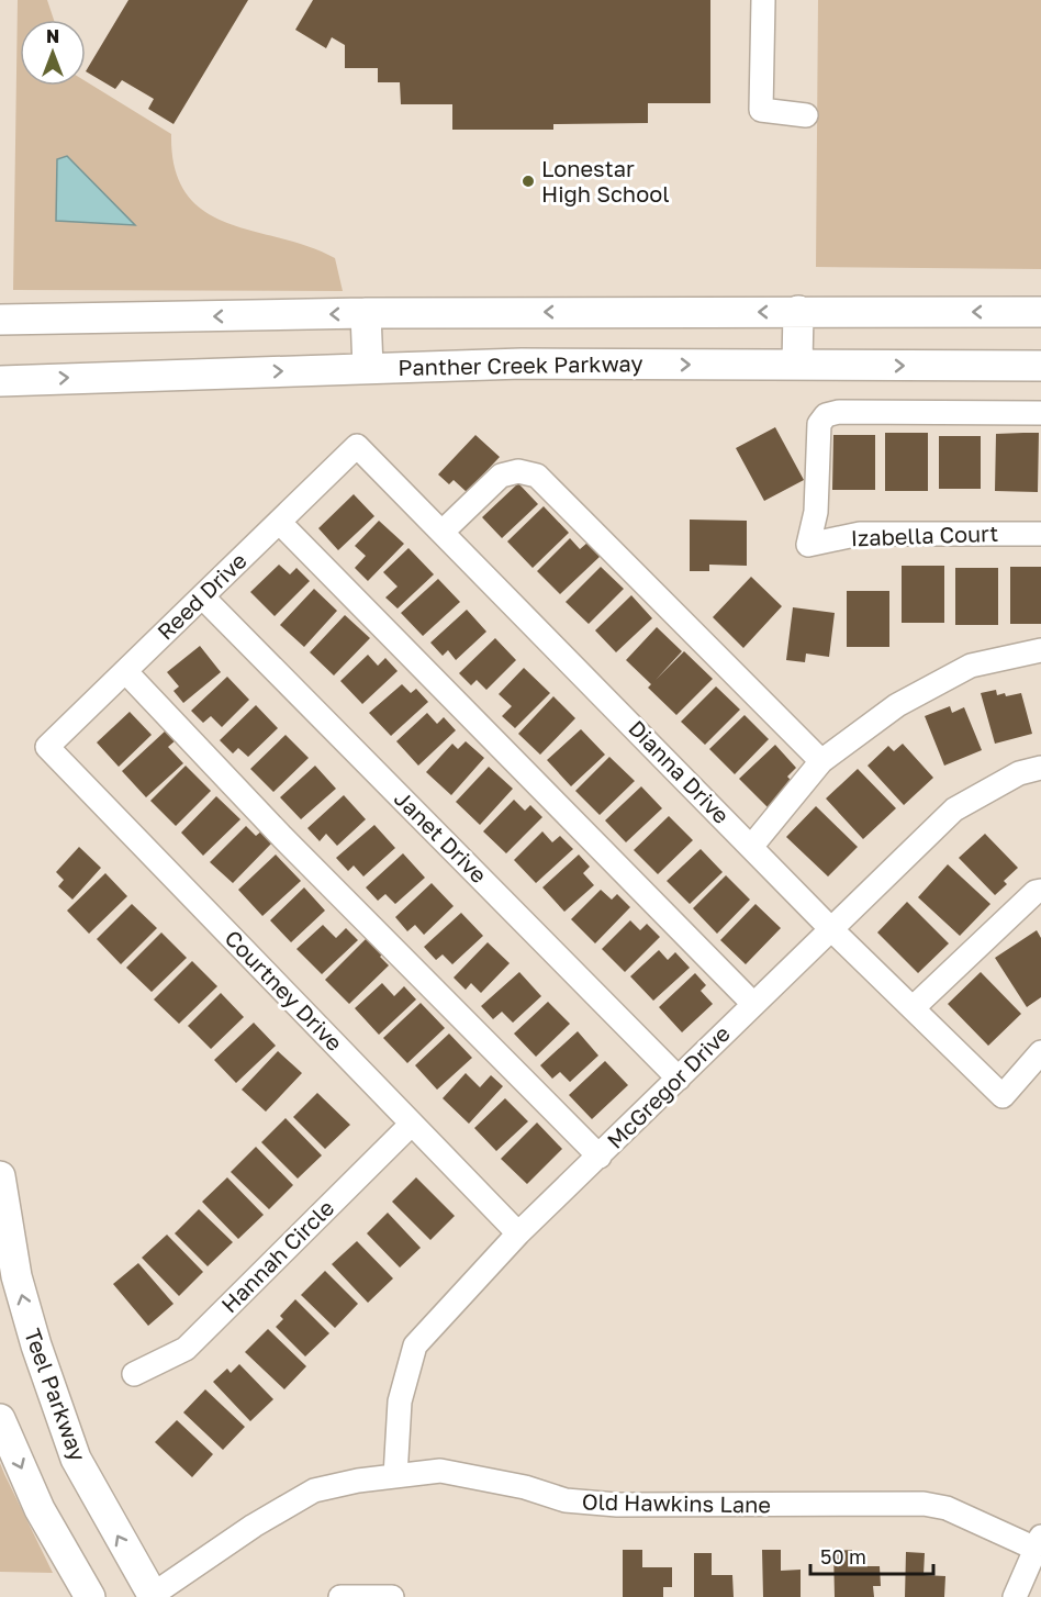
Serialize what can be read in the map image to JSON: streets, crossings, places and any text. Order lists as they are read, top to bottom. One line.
{"streets":{"main road":["Panther Creek Parkway","Teel Parkway"],"street":["Izabella Court","Reed Drive","Dianna Drive","Janet Drive","Courtney Drive","McGregor Drive","Hannah Circle","Old Hawkins Lane"]},"crossings":[["Reed Drive","Dianna Drive"],["Reed Drive","Janet Drive"],["Reed Drive","Courtney Drive"],["Dianna Drive","McGregor Drive"],["Janet Drive","McGregor Drive"],["Courtney Drive","McGregor Drive"],["Courtney Drive","Hannah Circle"],["McGregor Drive","Old Hawkins Lane"],["Teel Parkway","Old Hawkins Lane"]],"places":["Lonestar High School"],"scale_bar":"50 m","north":"top"}
